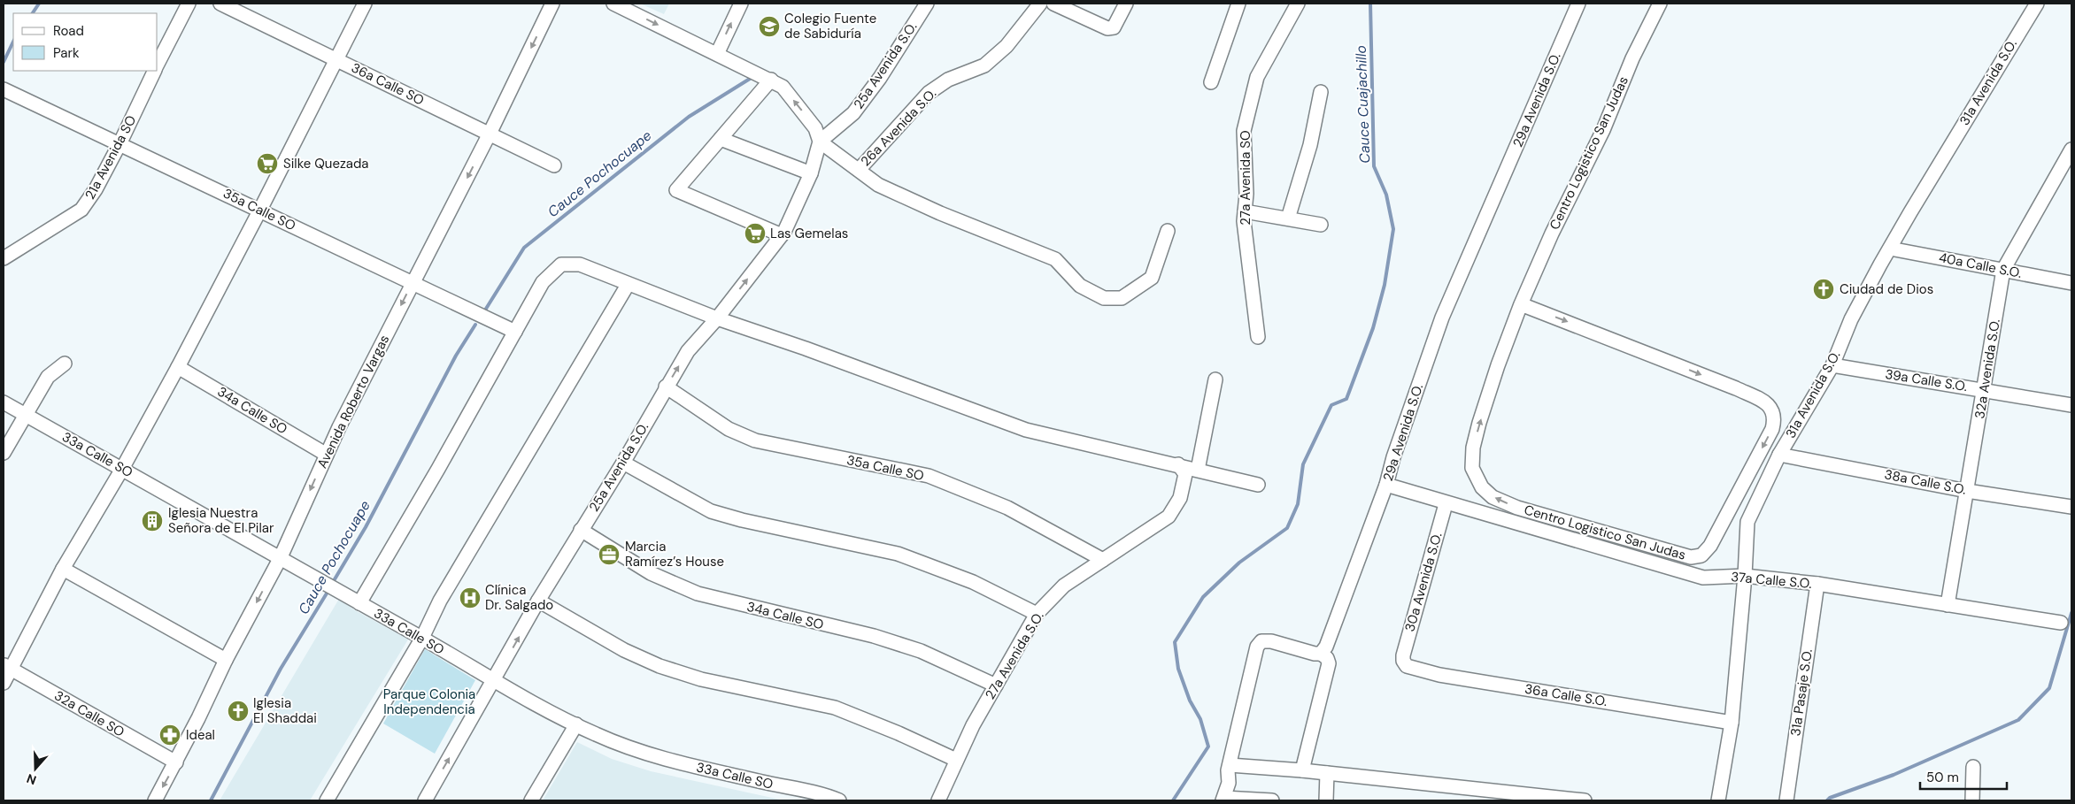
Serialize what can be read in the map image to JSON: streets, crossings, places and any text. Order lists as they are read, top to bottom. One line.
{"streets":{"street":["25a Avenida S.O.","31a Avenida S.O.","36a Calle SO","29a Avenida S.O.","26a Avenida S.O.","Centro Logistico San Judas","21a Avenida SO","27a Avenida SO","35a Calle SO","40a Calle S.O.","32a Avenida S.O.","39a Calle S.O.","Avenida Roberto Vargas","34a Calle SO","33a Calle SO","38a Calle S.O.","37a Calle S.O.","30a Avenida S.O.","27a Avenida S.O.","31a Pasaje S.O.","36a Calle S.O.","32a Calle SO"]},"crossings":[["25a Avenida S.O.","35a Calle SO"],["25a Avenida S.O.","34a Calle SO"],["25a Avenida S.O.","33a Calle SO"],["31a Avenida S.O.","40a Calle S.O."],["31a Avenida S.O.","39a Calle S.O."],["31a Avenida S.O.","38a Calle S.O."],["31a Avenida S.O.","37a Calle S.O."],["31a Avenida S.O.","36a Calle S.O."],["36a Calle SO","Avenida Roberto Vargas"],["29a Avenida S.O.","37a Calle S.O."],["21a Avenida SO","35a Calle SO"],["35a Calle SO","Avenida Roberto Vargas"],["35a Calle SO","27a Avenida S.O."],["40a Calle S.O.","32a Avenida S.O."],["32a Avenida S.O.","39a Calle S.O."],["32a Avenida S.O.","38a Calle S.O."],["32a Avenida S.O.","37a Calle S.O."],["Avenida Roberto Vargas","34a Calle SO"],["Avenida Roberto Vargas","33a Calle SO"],["Avenida Roberto Vargas","32a Calle SO"],["34a Calle SO","27a Avenida S.O."],["37a Calle S.O.","30a Avenida S.O."],["37a Calle S.O.","31a Pasaje S.O."],["30a Avenida S.O.","36a Calle S.O."]],"water":["Cauce Cuajachillo","Cauce Pochocuape"],"parks":["Parque Colonia Independencia"],"places":{"school or university":["Colegio Fuente de Sabiduría"],"supermarket":["Silke Quezada","Las Gemelas"],"church":["Ciudad de Dios","Iglesia El Shaddai"],"building":["Iglesia Nuestra Señora de El Pilar"],"office":["Marcia Ramírez’s House"],"hospital":["Clínica Dr. Salgado"],"pharmacy":["Ideal"]},"legend":["Road","Park"],"scale_bar":"50 m","north":"bottom"}
